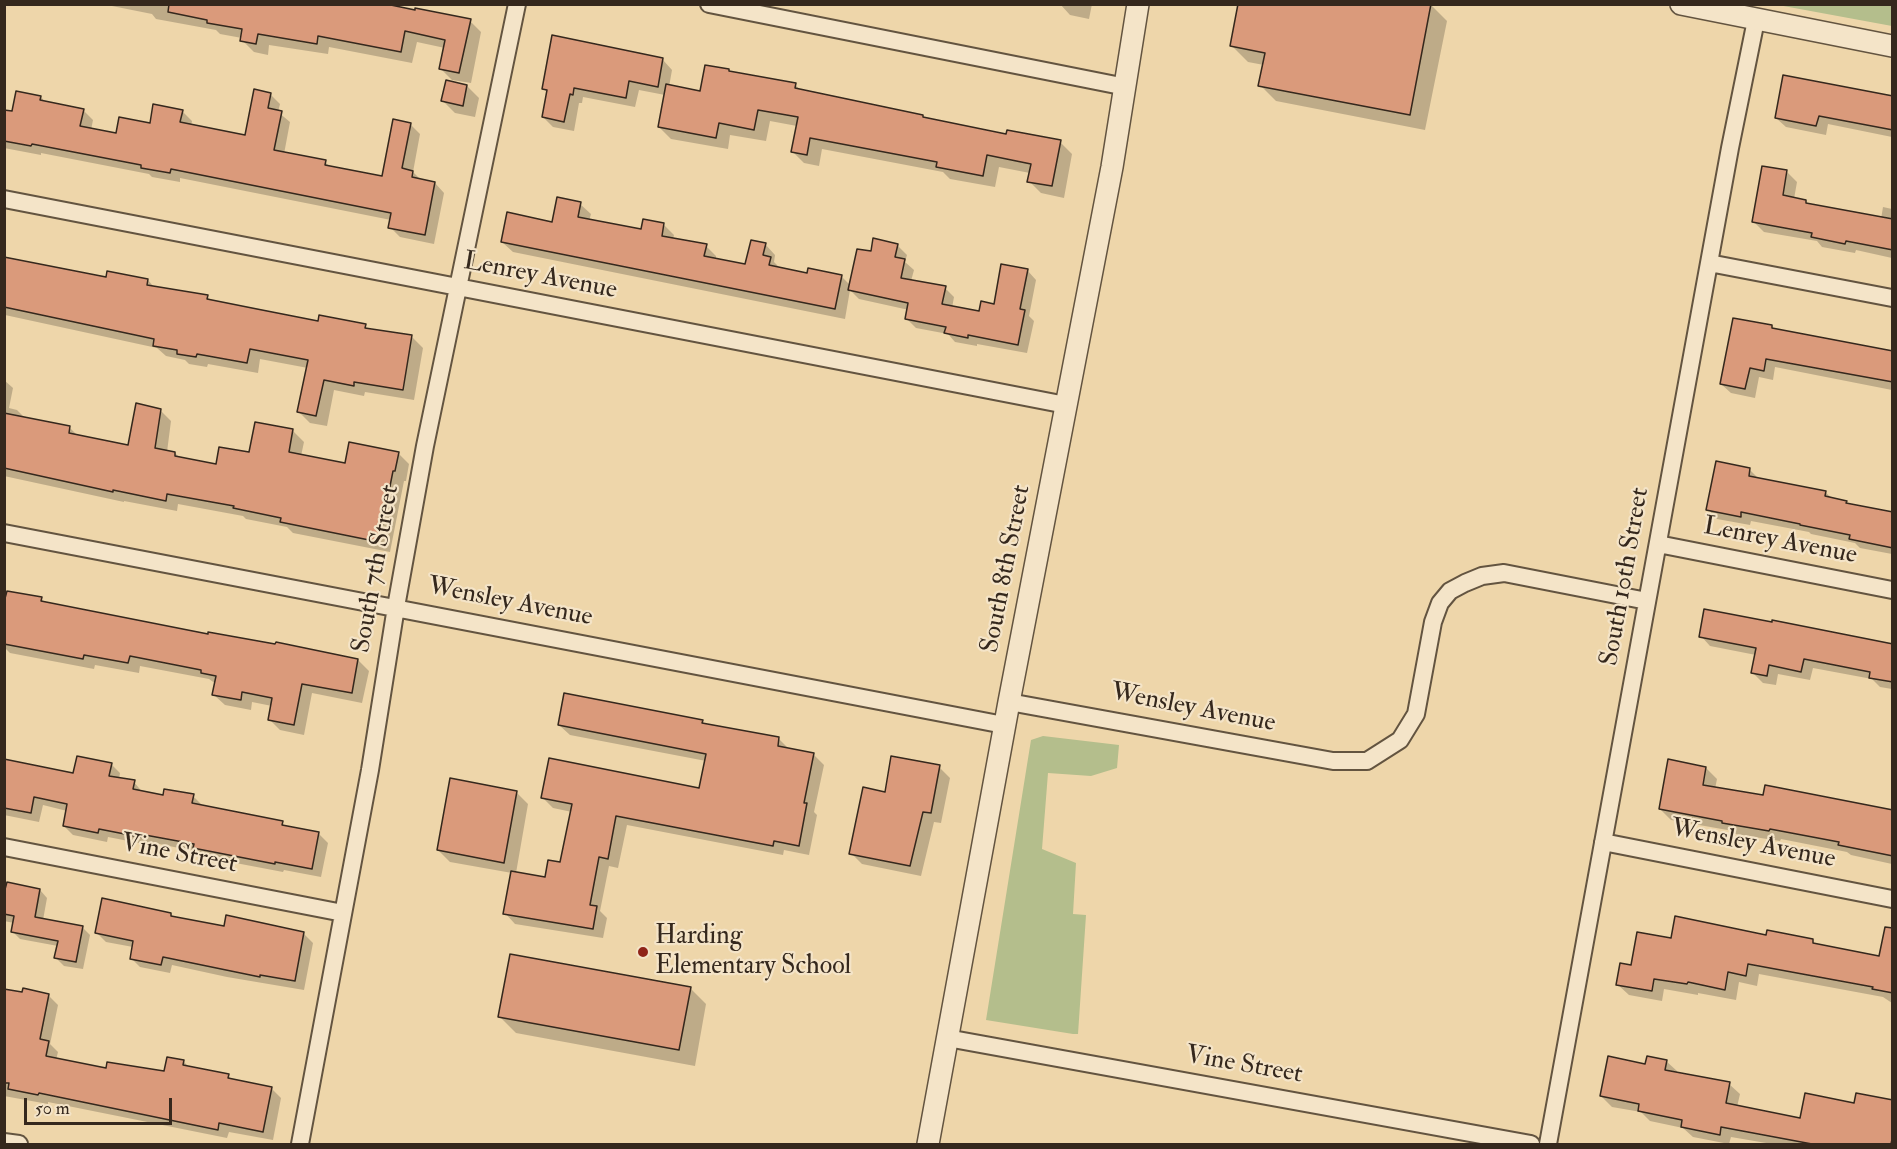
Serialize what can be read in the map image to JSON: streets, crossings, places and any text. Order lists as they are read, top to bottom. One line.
{"streets":{"street":["Lenrey Avenue","South 7th Street","South 8th Street","South 10th Street","Wensley Avenue","Vine Street"]},"crossings":[["Lenrey Avenue","South 7th Street"],["Lenrey Avenue","South 8th Street"],["Lenrey Avenue","South 10th Street"],["South 7th Street","Wensley Avenue"],["South 7th Street","Vine Street"],["South 8th Street","Wensley Avenue"],["South 8th Street","Vine Street"],["South 10th Street","Wensley Avenue"]],"places":["Harding Elementary School"],"scale_bar":"50 m"}
